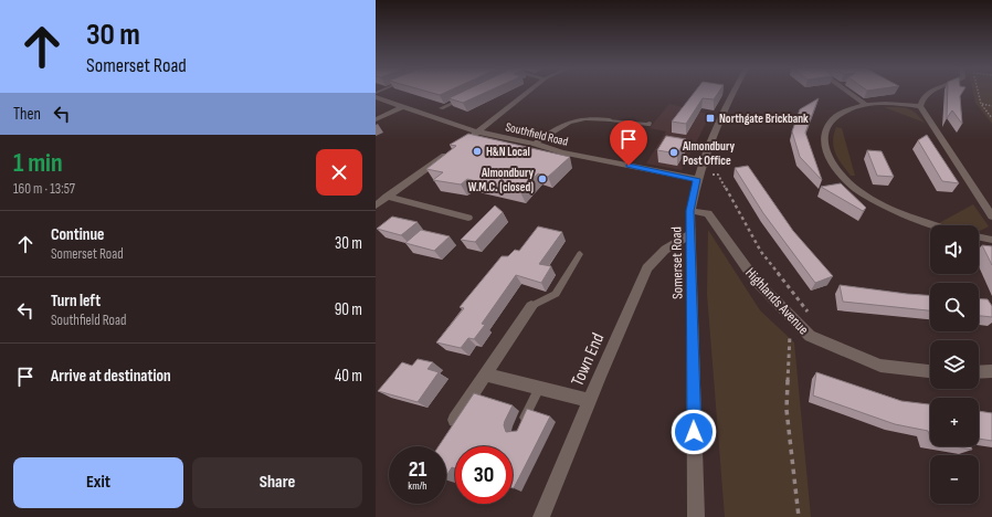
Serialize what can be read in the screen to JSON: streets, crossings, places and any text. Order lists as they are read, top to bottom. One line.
{"streets":{"street":["Southfield Road","Somerset Road","Highlands Avenue","Town End"]},"crossings":[["Southfield Road","Somerset Road"],["Somerset Road","Highlands Avenue"],["Somerset Road","Town End"]],"places":{"transit":["Northgate Brickbank"],"other":["H&N Local","Almondbury Post Office","Almondbury W.M.C. (closed)"]},"page":{"turn":["30 m","Somerset Road"],"then":"Then","heading":["1 min","160 m · 13:57"],"list":[{"name":"Continue","note":"Somerset Road","value":"30 m"},{"name":"Turn left","note":"Southfield Road","value":"90 m"},{"name":"Arrive at destination","value":"40 m"}],"map_buttons":["+","−"],"speed":"21 km/h","limit":"30","buttons":["Exit","Share"]}}
